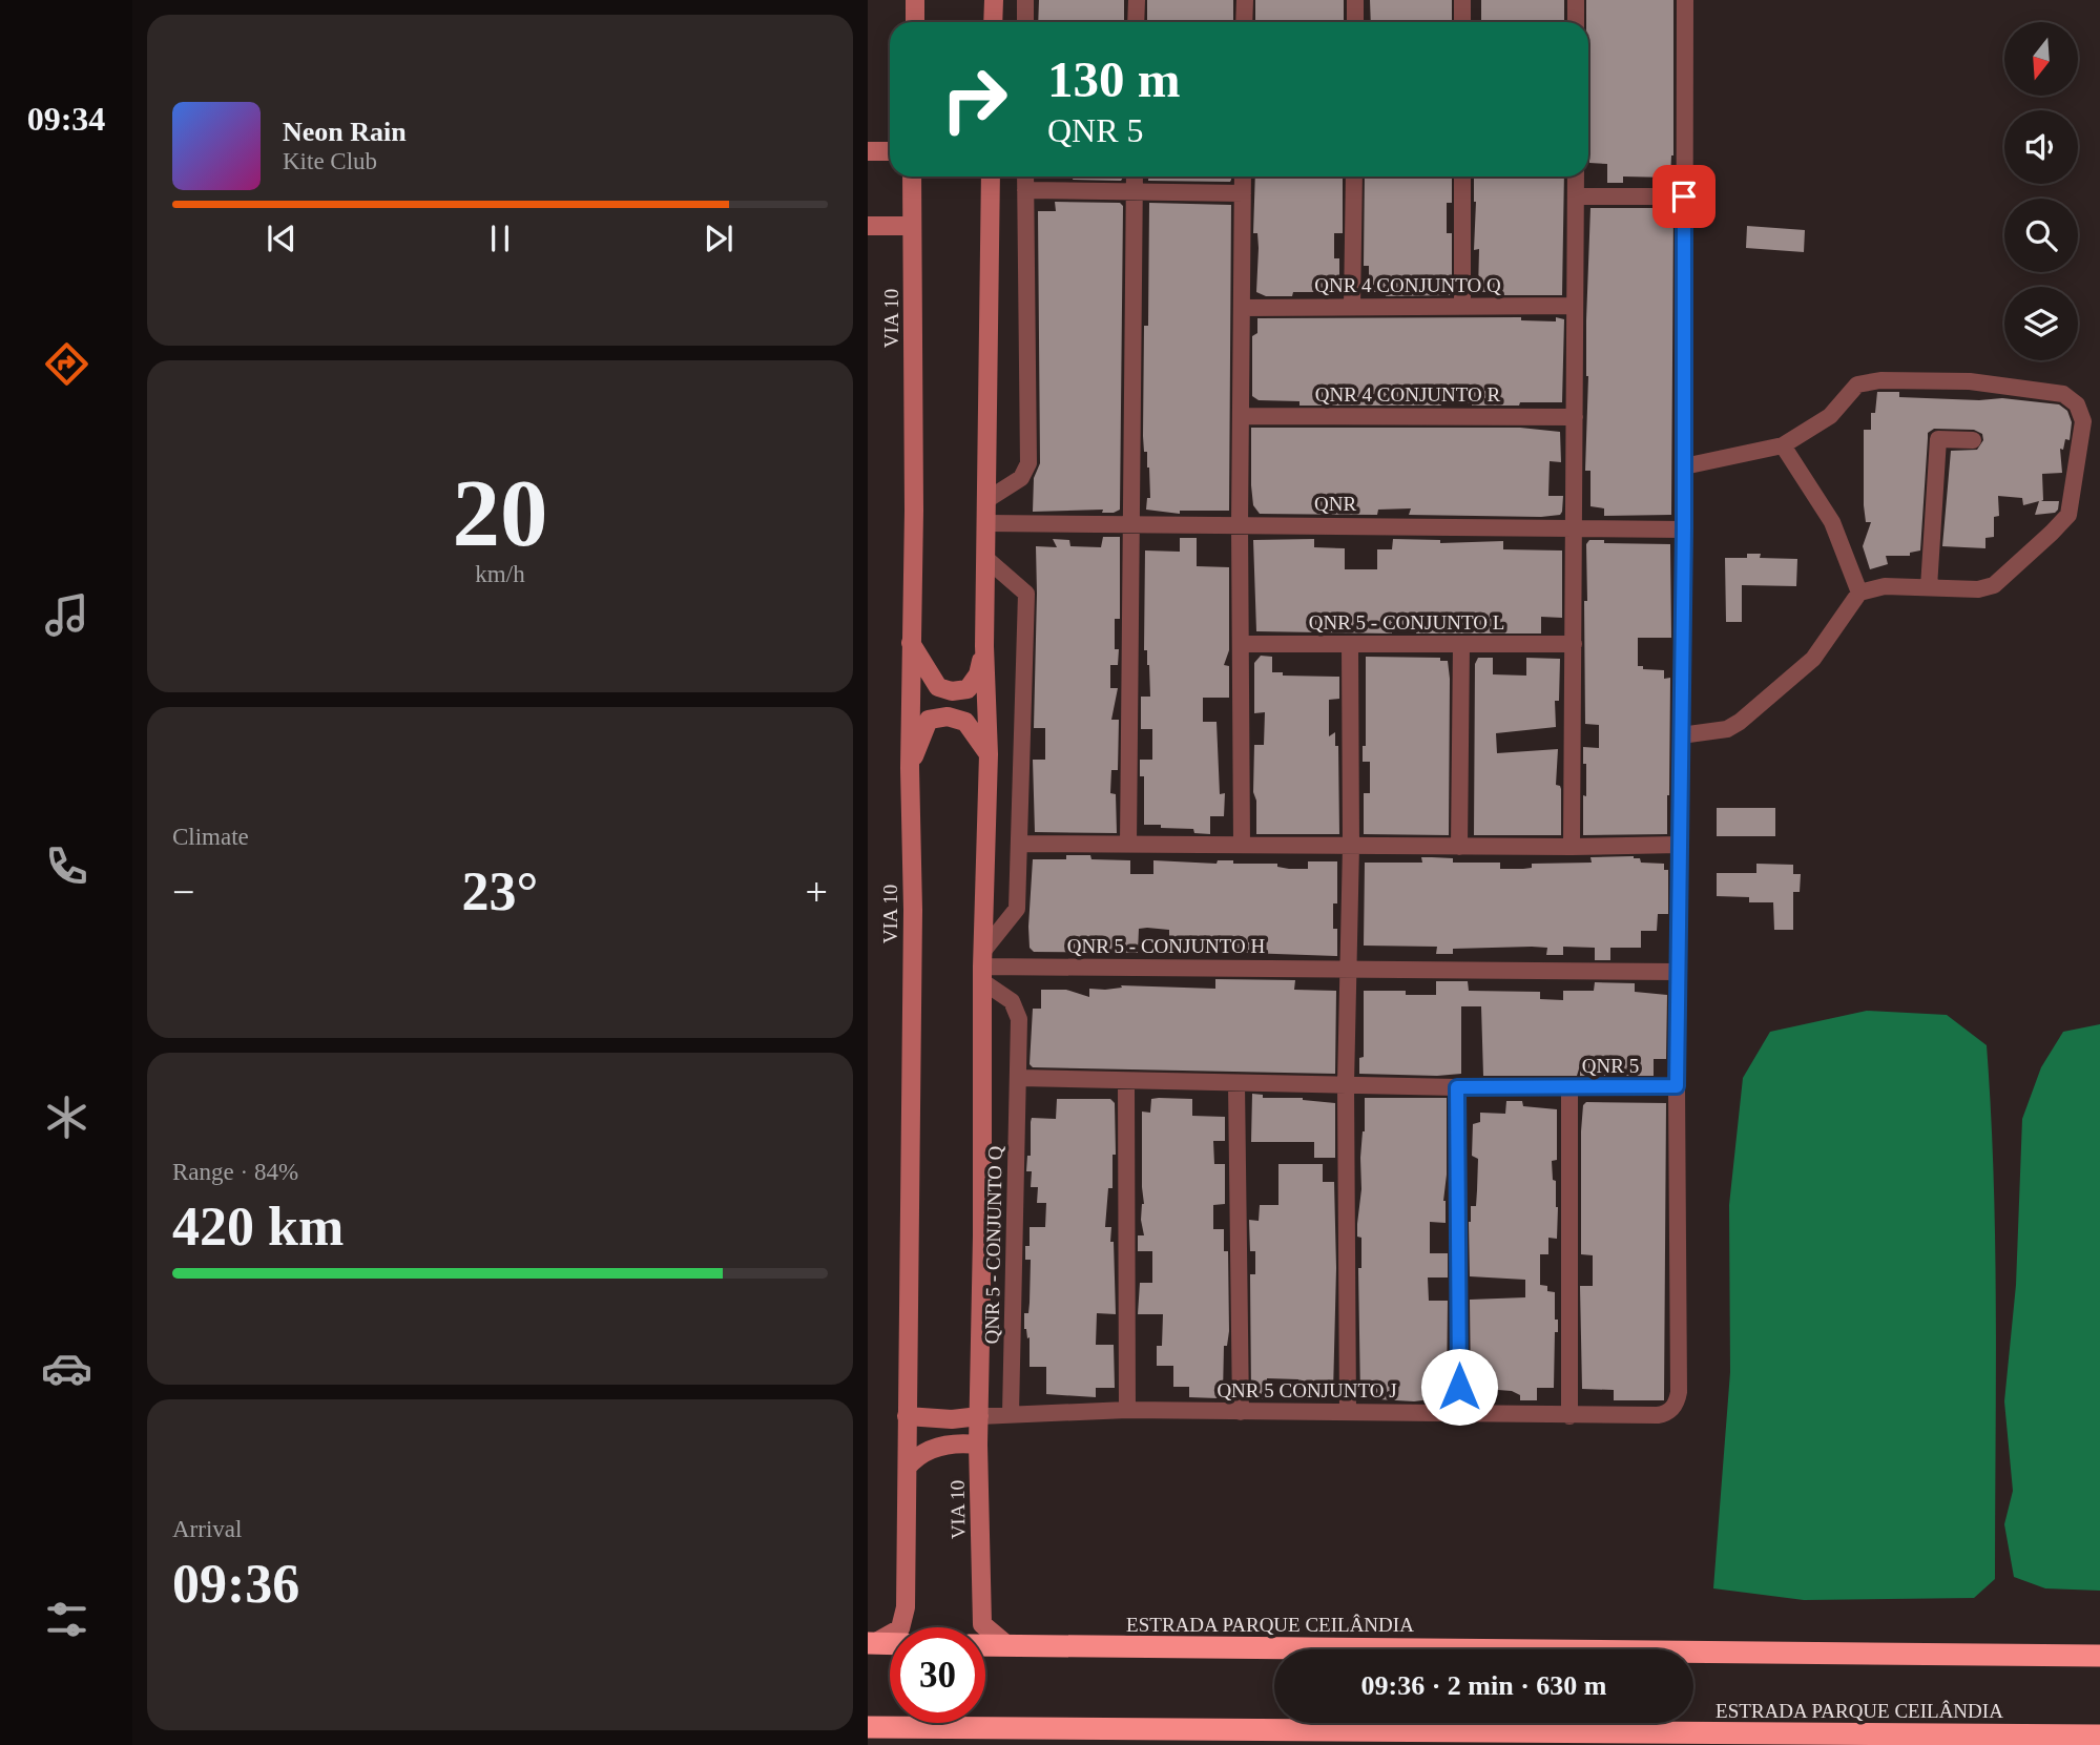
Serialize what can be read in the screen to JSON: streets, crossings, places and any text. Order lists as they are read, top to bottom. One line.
{"streets":{"highway":["ESTRADA PARQUE CEILÂNDIA"],"main road":["VIA 10"],"street":["QNR 4 CONJUNTO Q","QNR 4 CONJUNTO R","QNR","QNR 5 - CONJUNTO L","QNR 5 - CONJUNTO H","QNR 5","QNR 5 - CONJUNTO Q","QNR 5 CONJUNTO J"]},"crossings":[["VIA 10","QNR"],["VIA 10","QNR 5 - CONJUNTO H"],["VIA 10","ESTRADA PARQUE CEILÂNDIA"],["QNR 5","QNR 5 - CONJUNTO Q"],["QNR 5","QNR 5 CONJUNTO J"],["QNR 5 - CONJUNTO Q","QNR 5 CONJUNTO J"]],"north":"bottom","page":{"tabs":"09:34","turn":["130 m","QNR 5"],"song":["Neon Rain","Kite Club"],"tile":[["20","km/h"],"Climate",["Range · 84%","420 km"],["Arrival","09:36"]],"heat":["−","23°","+"],"limit":"30","trip":"09:36 · 2 min · 630 m"}}
